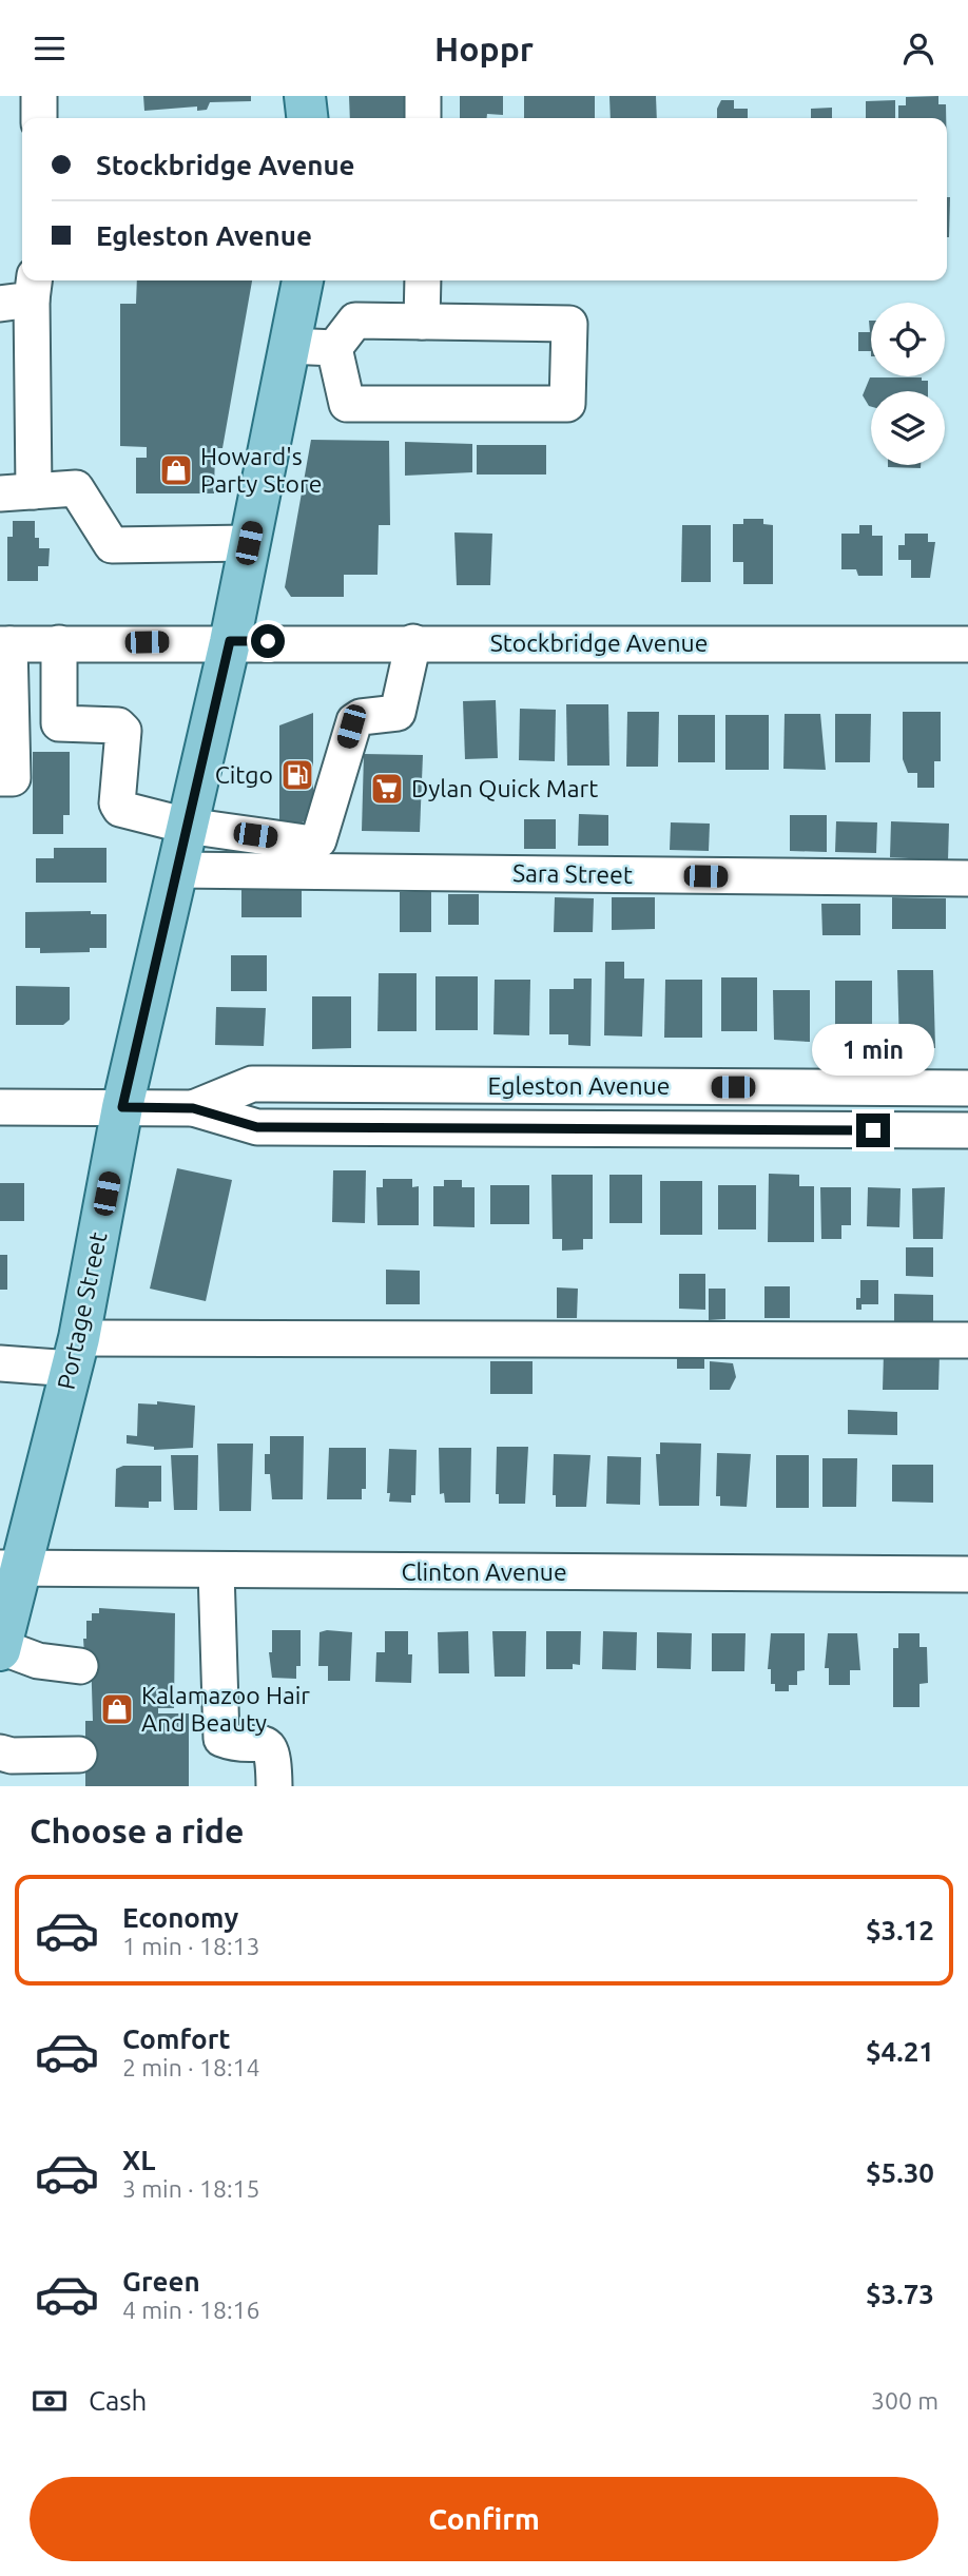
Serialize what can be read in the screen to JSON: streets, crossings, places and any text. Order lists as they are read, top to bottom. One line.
{"streets":{"main road":["Portage Street"],"street":["Stockbridge Avenue","Sara Street","Egleston Avenue","Clinton Avenue"]},"crossings":[["Stockbridge Avenue","Portage Street"],["Sara Street","Portage Street"],["Egleston Avenue","Portage Street"],["Portage Street","Clinton Avenue"]],"places":{"shop":["Howard's Party Store","Kalamazoo Hair And Beauty"],"fuel station":["Citgo"],"supermarket":["Dylan Quick Mart"]},"page":{"header":"Hoppr","banner":["Stockbridge Avenue","Egleston Avenue"],"bubble":"1 min","heading":"Choose a ride","list":[{"name":"Economy","note":"1 min · 18:13","value":"$3.12"},{"name":"Comfort","note":"2 min · 18:14","value":"$4.21"},{"name":"XL","note":"3 min · 18:15","value":"$5.30"},{"name":"Green","note":"4 min · 18:16","value":"$3.73"}],"pay":["Cash","300 m"],"buttons":"Confirm"}}
